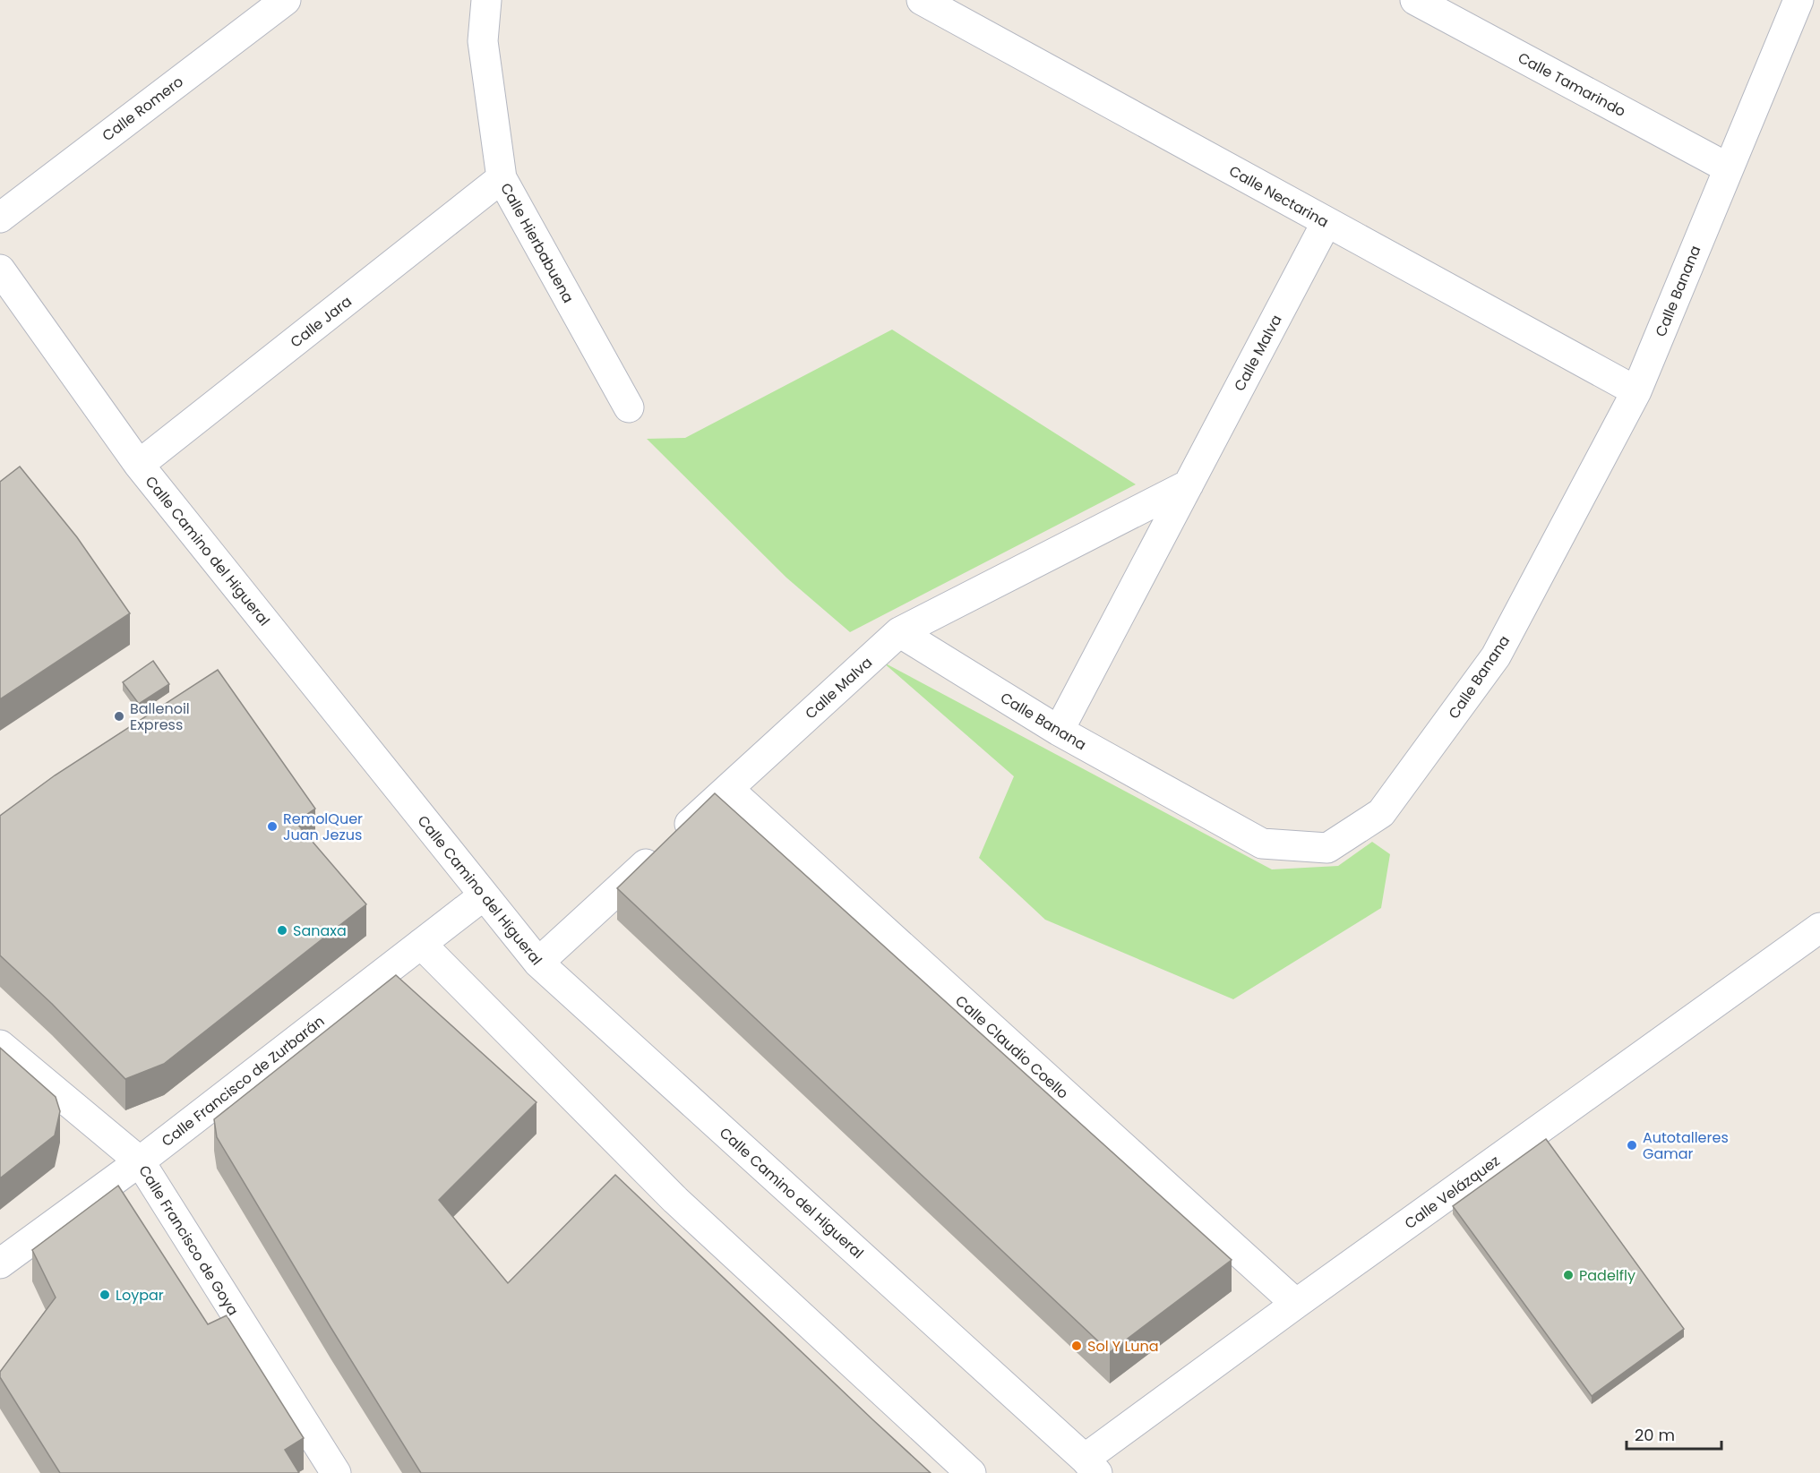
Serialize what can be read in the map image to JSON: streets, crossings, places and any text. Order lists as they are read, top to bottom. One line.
{"streets":{"street":["Calle Tamarindo","Calle Romero","Calle Nectarina","Calle Hierbabuena","Calle Banana","Calle Jara","Calle Malva","Calle Camino del Higueral","Calle Claudio Coello","Calle Francisco de Zurbarán","Calle Velázquez","Calle Francisco de Goya"]},"crossings":[["Calle Tamarindo","Calle Banana"],["Calle Nectarina","Calle Banana"],["Calle Nectarina","Calle Malva"],["Calle Hierbabuena","Calle Jara"],["Calle Banana","Calle Malva"],["Calle Jara","Calle Camino del Higueral"],["Calle Malva","Calle Camino del Higueral"],["Calle Malva","Calle Claudio Coello"],["Calle Camino del Higueral","Calle Francisco de Zurbarán"],["Calle Camino del Higueral","Calle Velázquez"],["Calle Claudio Coello","Calle Velázquez"],["Calle Francisco de Zurbarán","Calle Francisco de Goya"]],"places":["Ballenoil Express","RemolQuer Juan Jezus","Sanaxa","Autotalleres Gamar","Padelfly","Loypar","Sol Y Luna"],"scale_bar":"20 m"}
